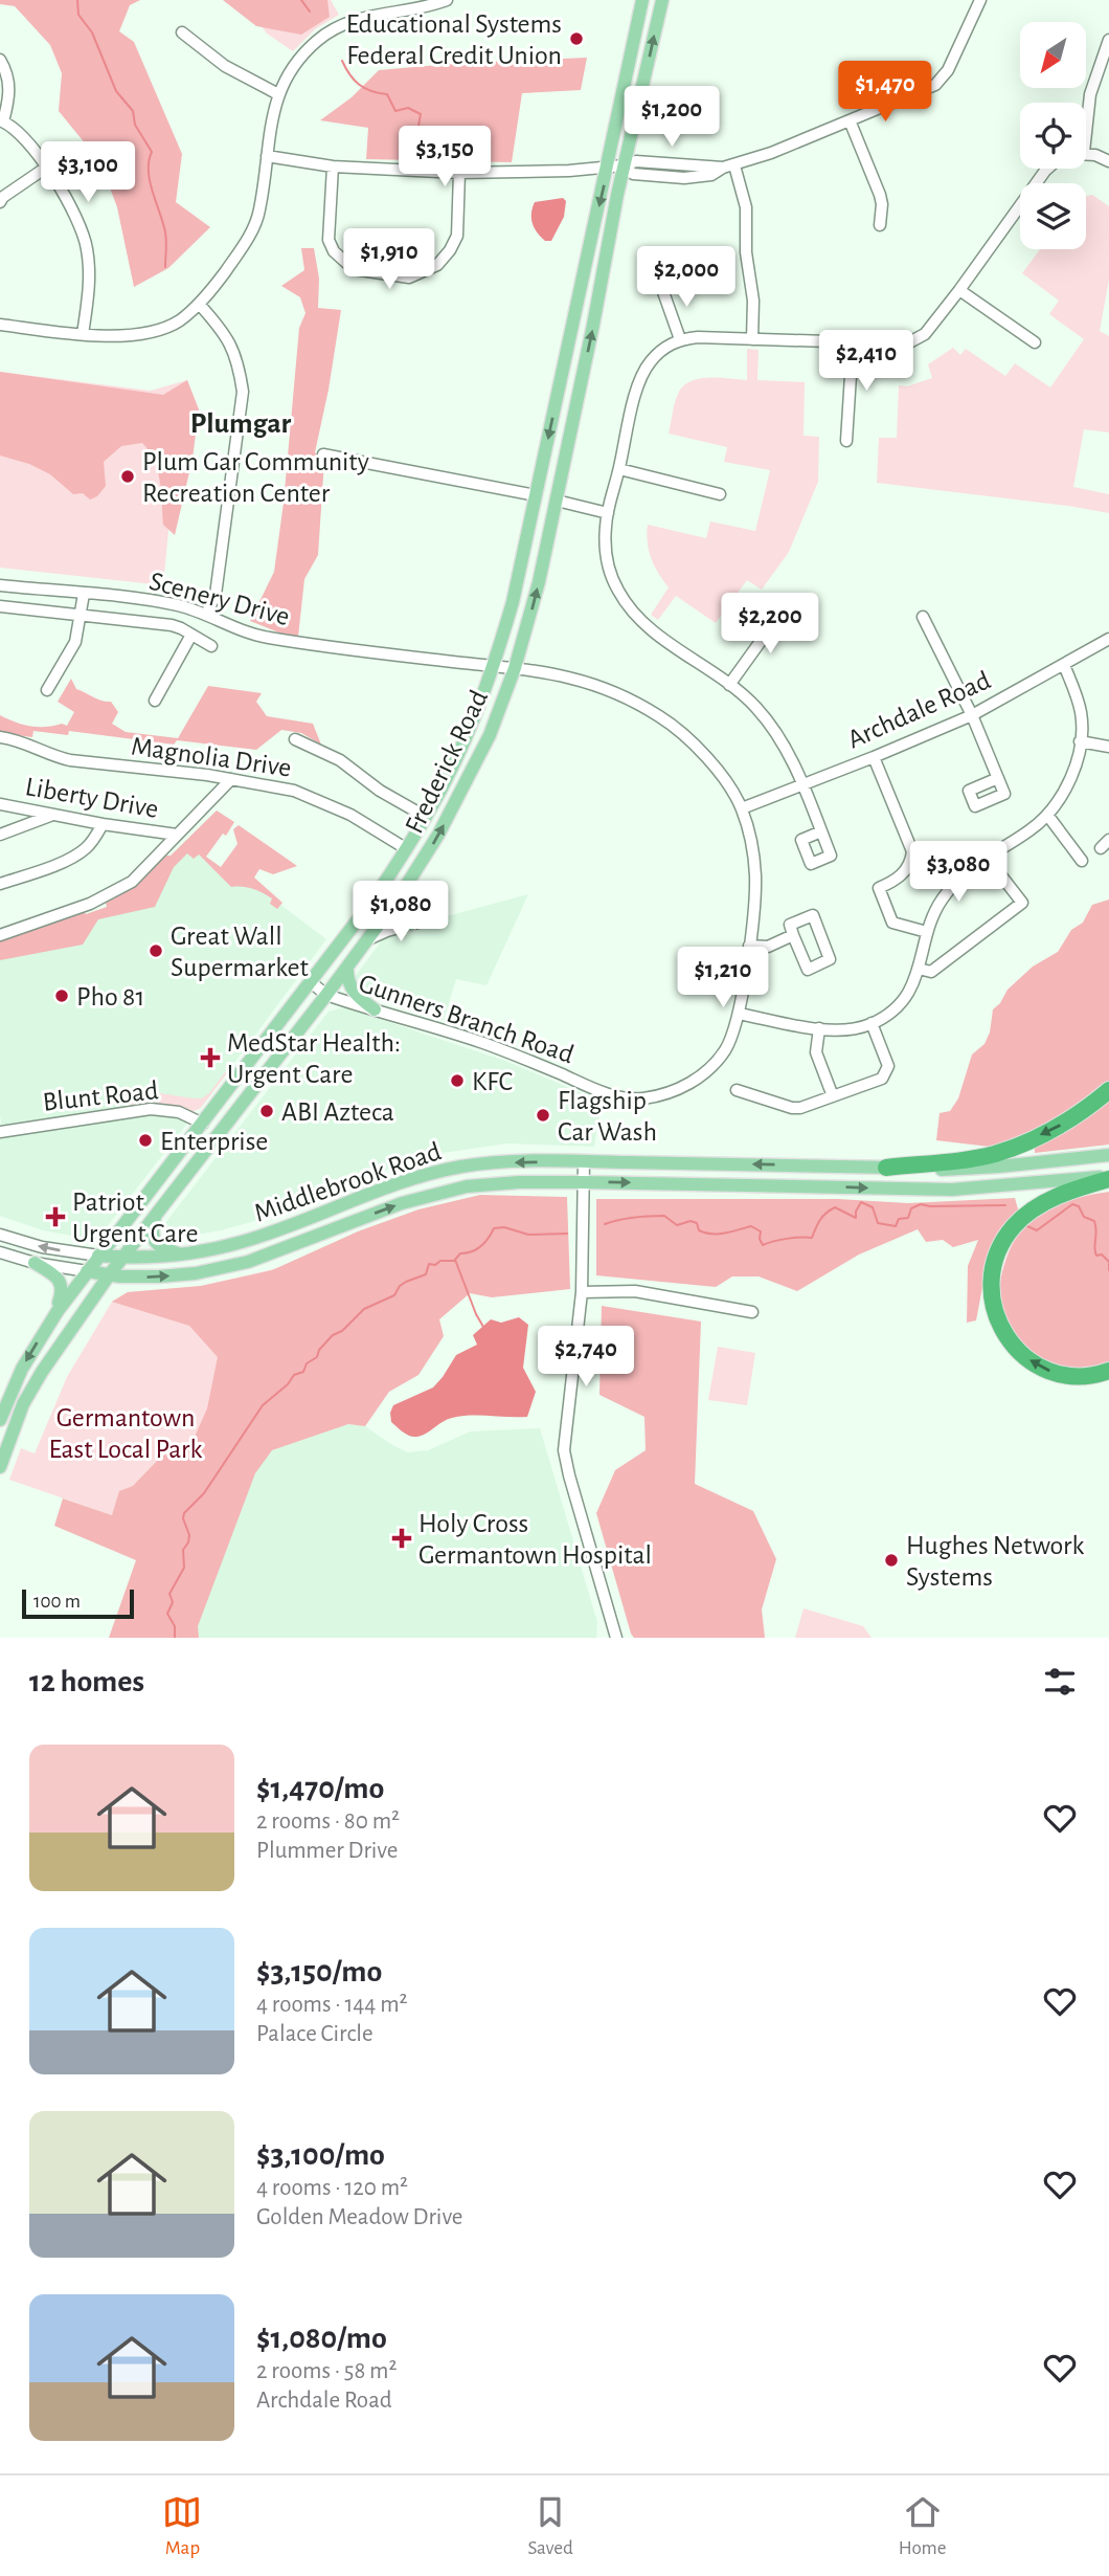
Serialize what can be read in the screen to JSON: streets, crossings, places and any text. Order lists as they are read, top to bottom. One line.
{"streets":{"main road":["Frederick Road","Middlebrook Road"],"street":["Scenery Drive","Archdale Road","Magnolia Drive","Liberty Drive","Gunners Branch Road","Blunt Road"]},"crossings":[["Scenery Drive","Frederick Road"],["Scenery Drive","Gunners Branch Road"],["Archdale Road","Gunners Branch Road"],["Magnolia Drive","Frederick Road"],["Frederick Road","Gunners Branch Road"],["Frederick Road","Blunt Road"],["Frederick Road","Middlebrook Road"]],"districts":["Plumgar"],"parks":["Germantown East Local Park"],"places":{"other":["Educational Systems Federal Credit Union","Plum Gar Community Recreation Center","Great Wall Supermarket","Pho 81","KFC","ABI Azteca","Flagship Car Wash","Enterprise","Hughes Network Systems"],"health":["MedStar Health: Urgent Care","Patriot Urgent Care","Holy Cross Germantown Hospital"]},"scale_bar":"100 m","north":"bottom left","page":{"price":["$1,470","$1,200","$3,150","$3,100","$1,910","$2,000","$2,410","$2,200","$3,080","$1,080","$1,210","$2,740"],"scale":"100 m","heading":"12 homes","list":[{"name":"$1,470/mo","note":"2 rooms · 80 m² · Plummer Drive"},{"name":"$3,150/mo","note":"4 rooms · 144 m² · Palace Circle"},{"name":"$3,100/mo","note":"4 rooms · 120 m² · Golden Meadow Drive"},{"name":"$1,080/mo","note":"2 rooms · 58 m² · Archdale Road"}],"tabs":["Map","Saved","Home"]}}
